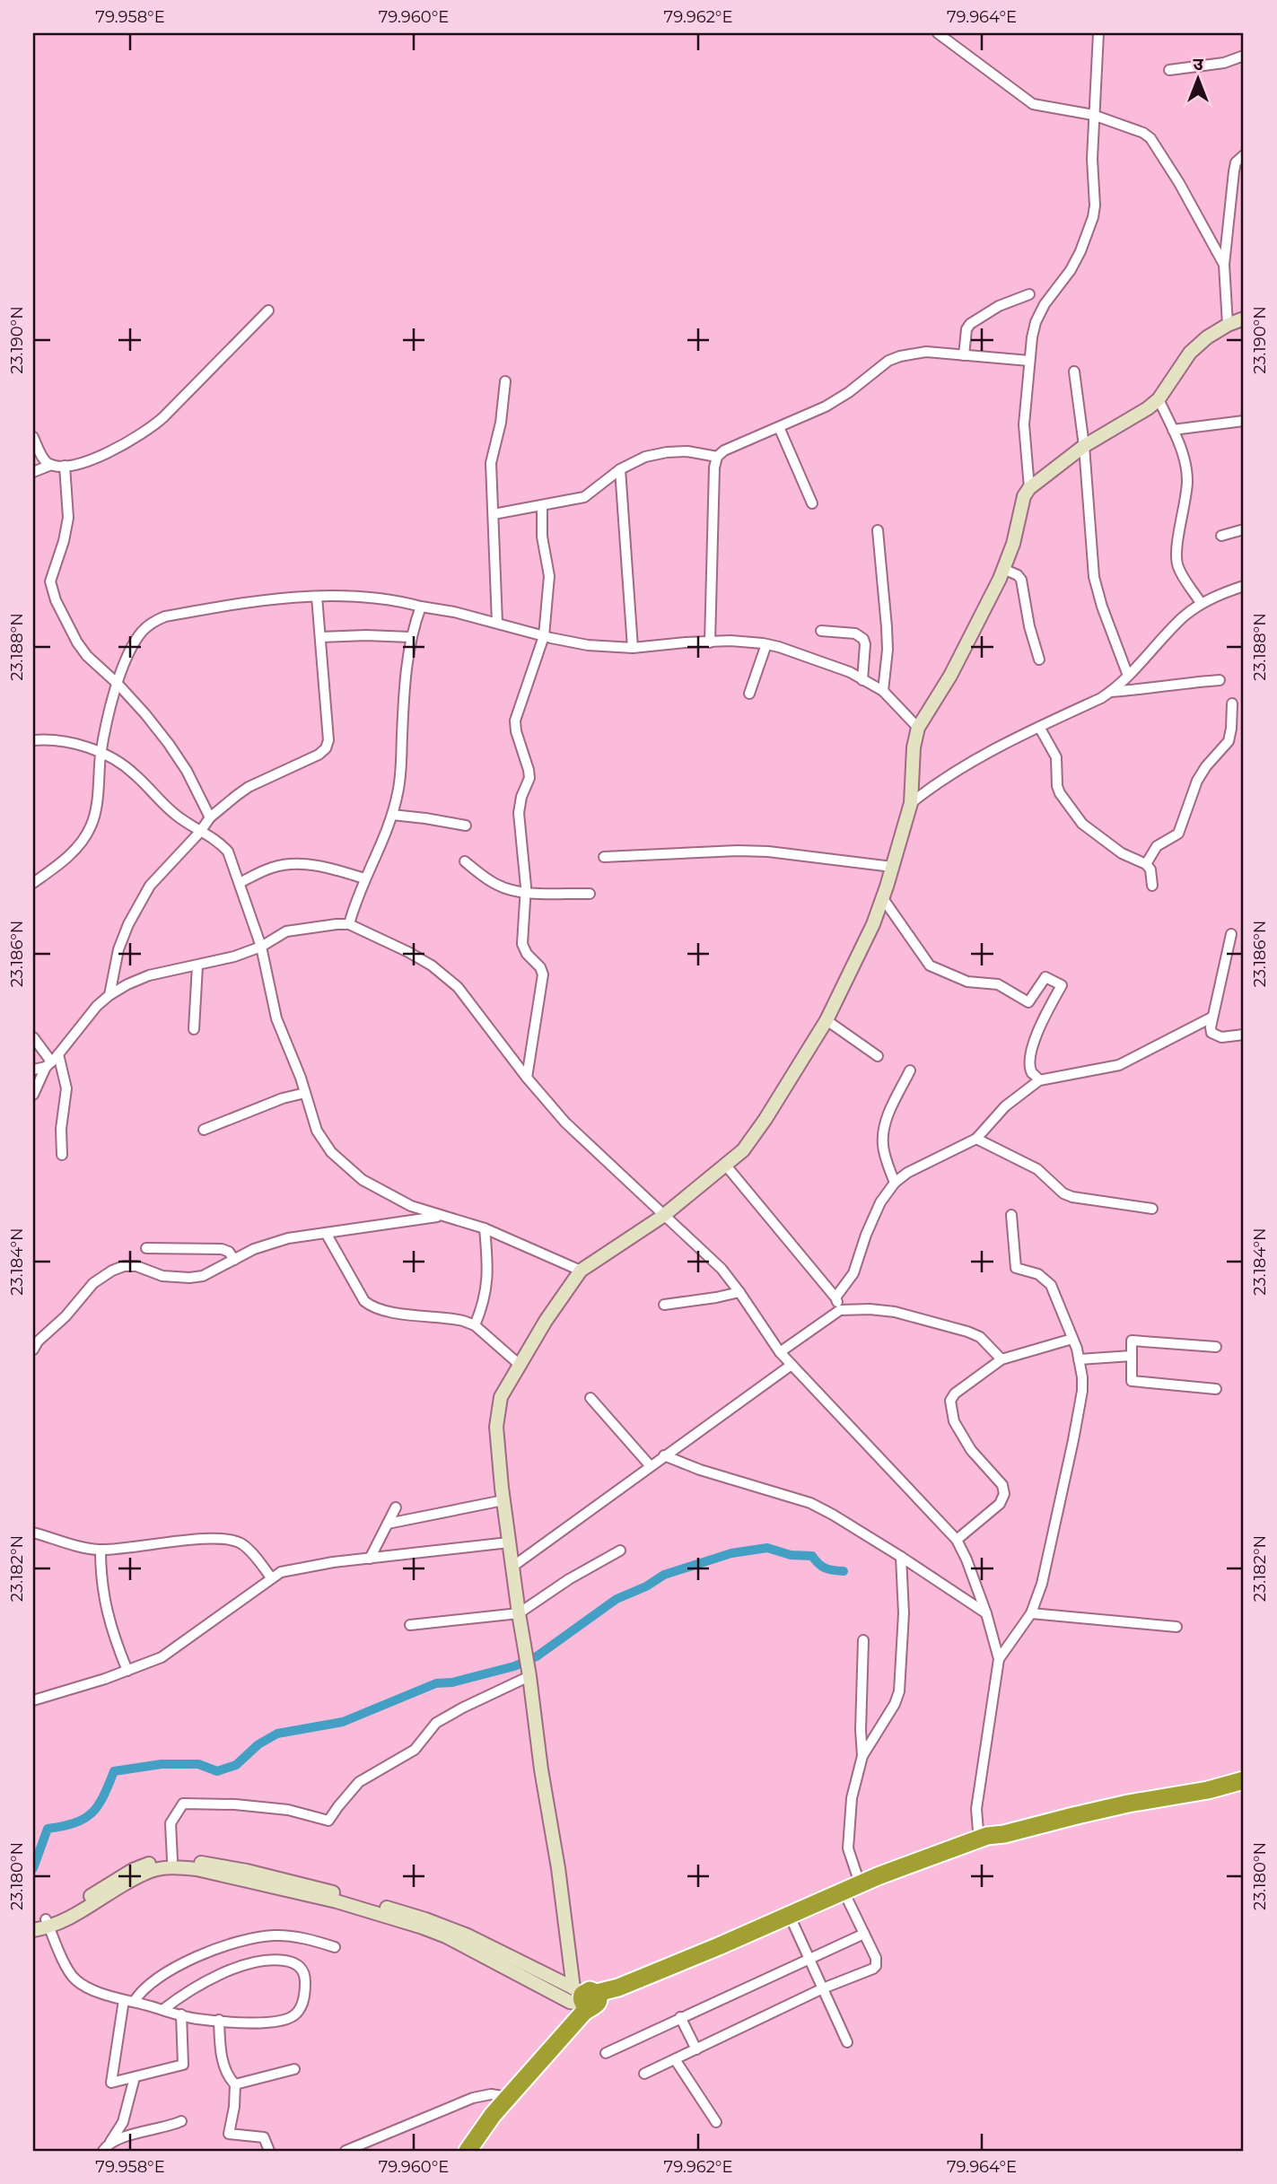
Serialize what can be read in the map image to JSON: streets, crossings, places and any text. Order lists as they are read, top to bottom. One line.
{"north":"top","coordinates":["79.958°E","79.960°E","79.962°E","79.964°E","23.190°N","23.188°N","23.186°N","23.184°N","23.182°N","23.180°N"]}
